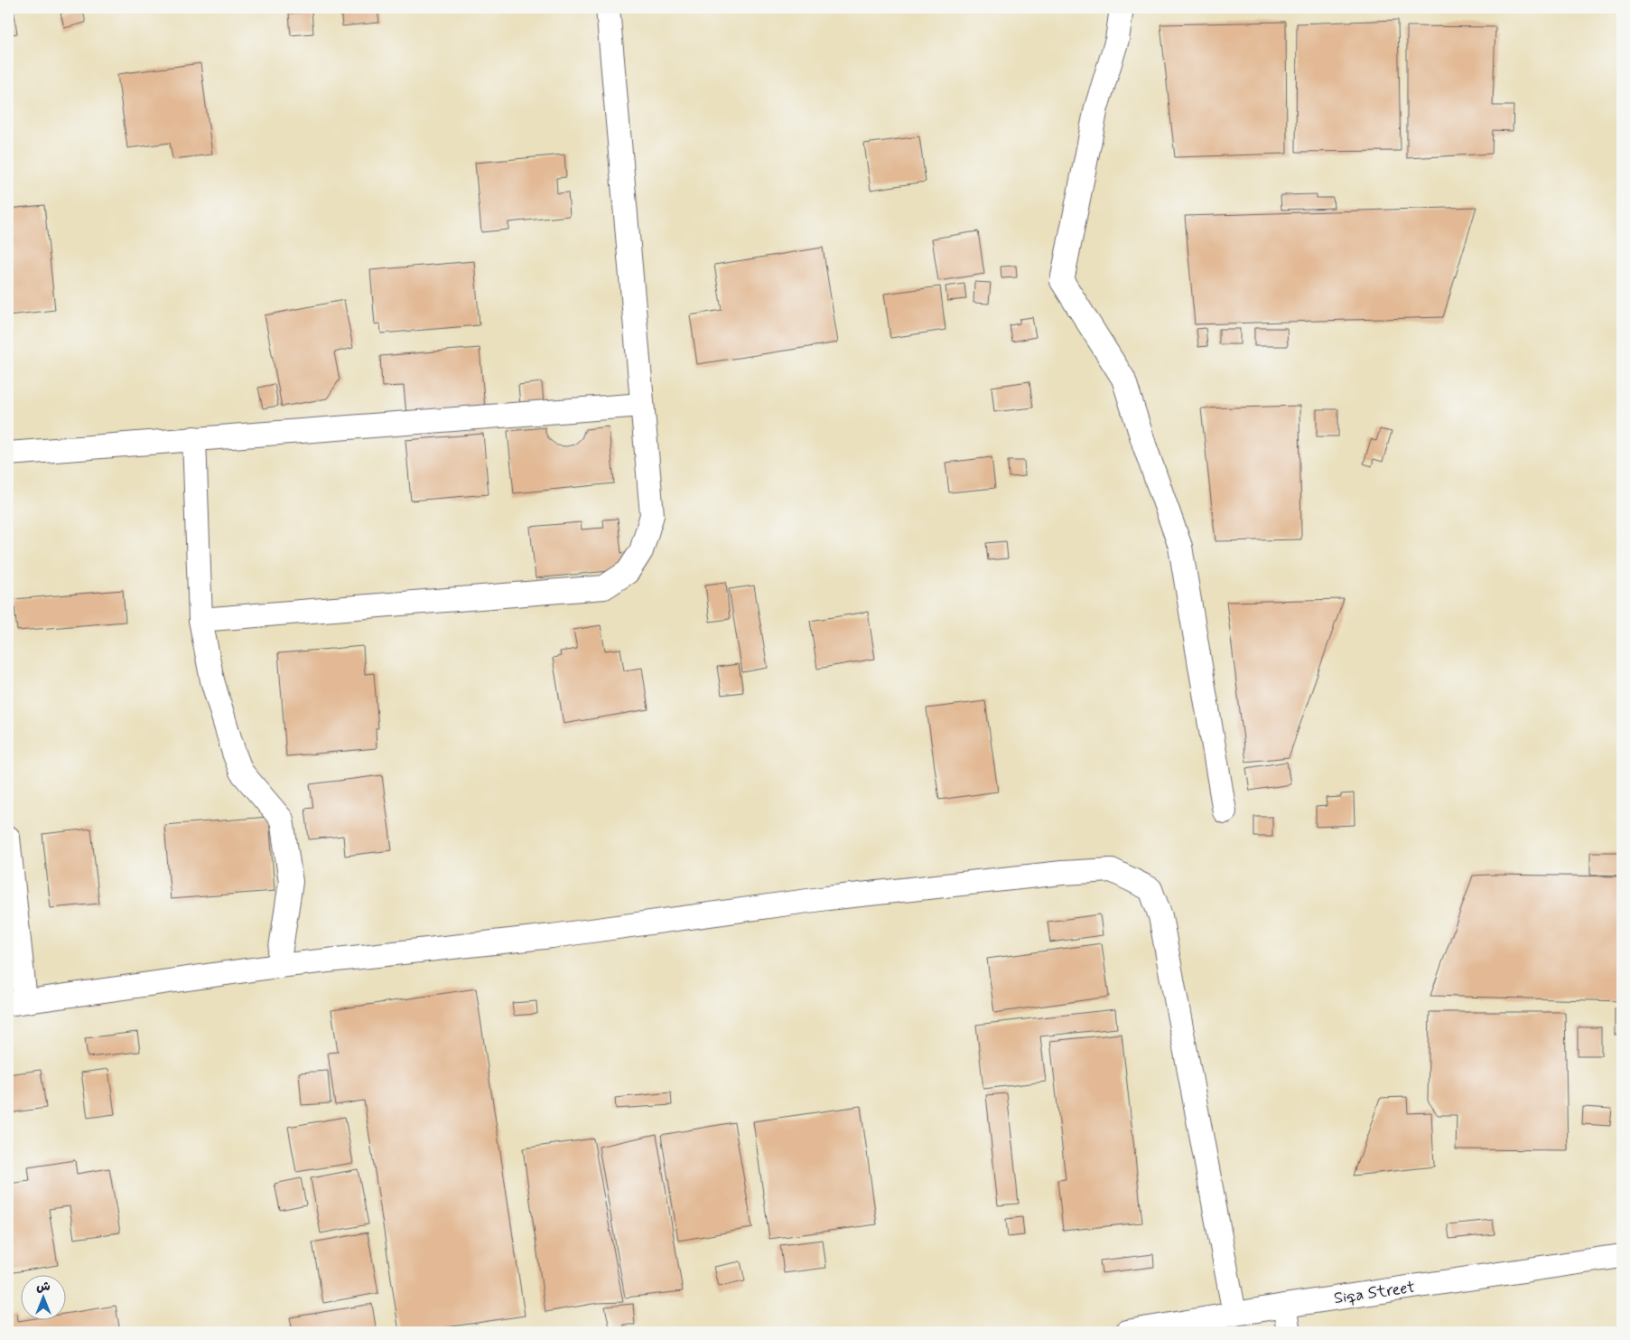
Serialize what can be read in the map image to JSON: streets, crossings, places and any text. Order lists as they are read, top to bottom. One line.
{"streets":{"street":["Siqa Street"]},"north":"top"}
